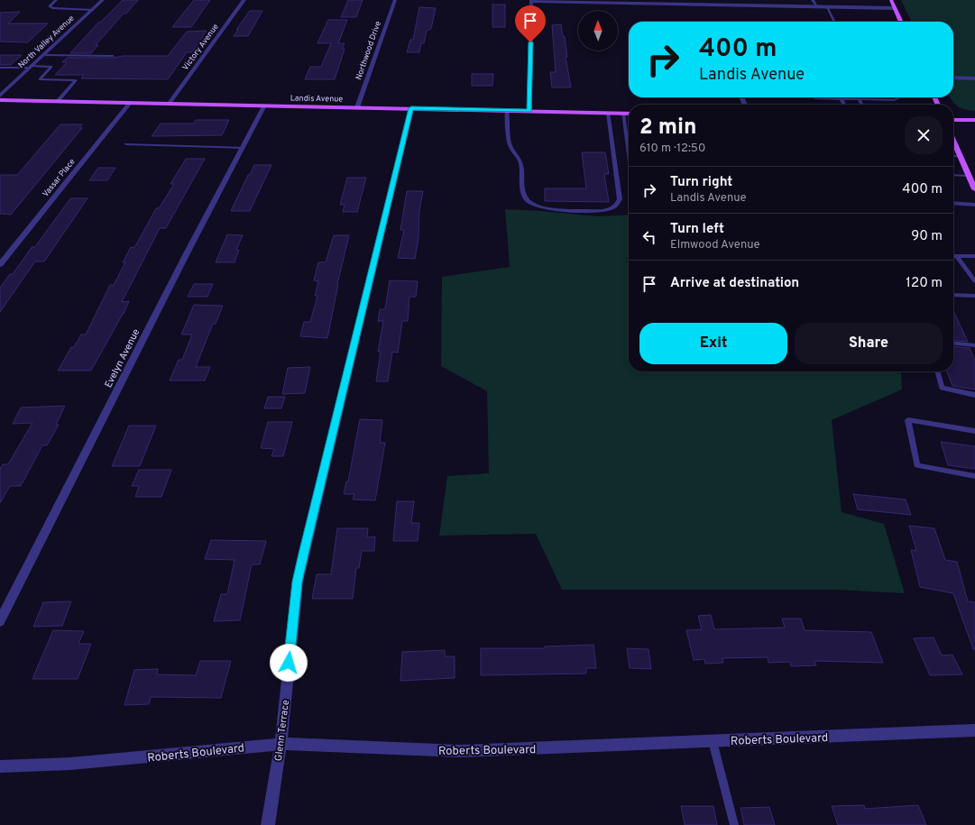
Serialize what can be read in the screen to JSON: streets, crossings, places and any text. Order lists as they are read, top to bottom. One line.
{"streets":{"main road":["Landis Avenue"],"street":["North Valley Avenue","Victory Avenue","Northwood Drive","Vassar Place","Evelyn Avenue","Glenn Terrace","Roberts Boulevard"]},"crossings":[["Victory Avenue","Landis Avenue"],["Northwood Drive","Landis Avenue"],["Landis Avenue","Vassar Place"],["Landis Avenue","Evelyn Avenue"],["Landis Avenue","Glenn Terrace"],["Glenn Terrace","Roberts Boulevard"]],"north":"top","page":{"turn":["400 m","Landis Avenue"],"heading":["2 min","610 m · 12:50"],"list":[{"name":"Turn right","note":"Landis Avenue","value":"400 m"},{"name":"Turn left","note":"Elmwood Avenue","value":"90 m"},{"name":"Arrive at destination","value":"120 m"}],"buttons":["Exit","Share"]}}
